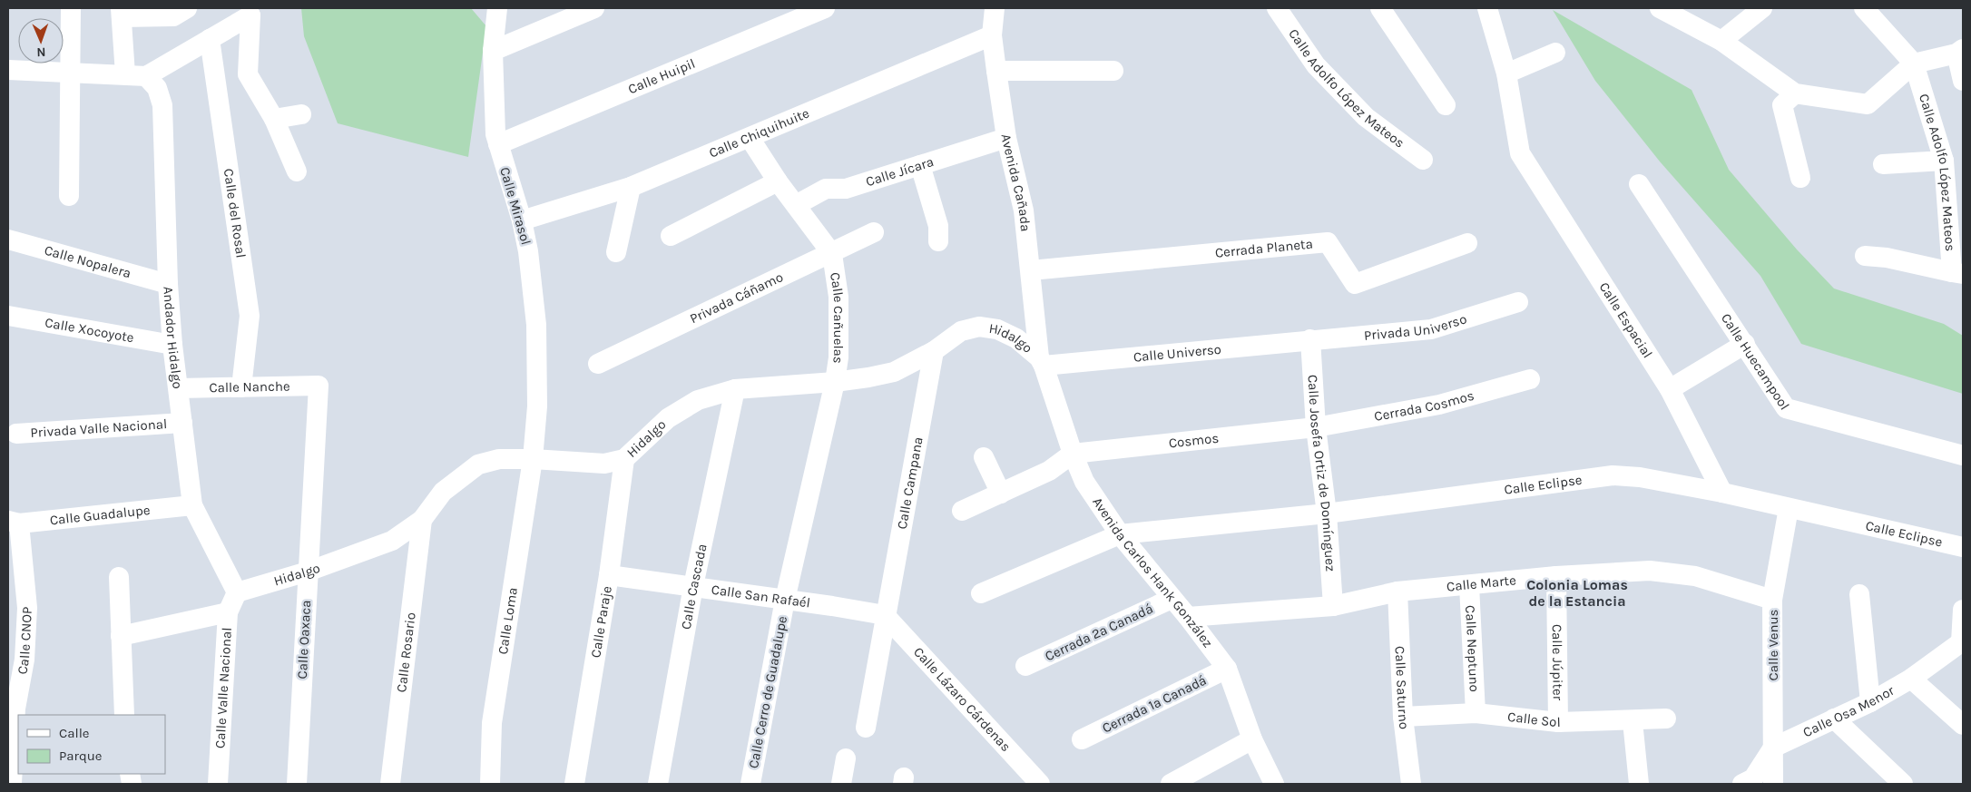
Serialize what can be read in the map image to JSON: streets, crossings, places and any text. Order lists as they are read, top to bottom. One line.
{"streets":{"street":["Calle Huipil","Calle Adolfo López Mateos","Calle Chiquihuite","Calle Jícara","Avenida Cañada","Calle Mirasol","Calle del Rosal","Cerrada Planeta","Calle Nopalera","Privada Cáñamo","Calle Cañuelas","Calle Espacial","Privada Universo","Calle Xocoyote","Andador Hidalgo","Hidalgo","Calle Universo","Calle Huecampool","Calle Nanche","Cerrada Cosmos","Privada Valle Nacional","Cosmos","Calle Josefa Ortiz de Domínguez","Calle Campana","Calle Eclipse","Calle Guadalupe","Avenida Carlos Hank González","Calle Marte","Calle Cascada","Calle San Rafaél","Calle Loma","Calle Paraje","Cerrada 2ª Canadá","Calle Oaxaca","Calle CNOP","Calle Venus","Calle Neptuno","Calle Rosario","Calle Júpiter","Calle Valle Nacional","Calle Saturno","Calle Cerro de Guadalupe","Calle Lázaro Cárdenas","Cerrada 1ª Canadá","Calle Osa Menor","Calle Sol"]},"crossings":[["Calle Huipil","Calle Mirasol"],["Calle Chiquihuite","Avenida Cañada"],["Calle Chiquihuite","Calle Mirasol"],["Calle Chiquihuite","Calle Cañuelas"],["Calle Jícara","Avenida Cañada"],["Calle Jícara","Calle Cañuelas"],["Avenida Cañada","Cerrada Planeta"],["Avenida Cañada","Hidalgo"],["Avenida Cañada","Calle Universo"],["Avenida Cañada","Avenida Carlos Hank González"],["Calle Mirasol","Hidalgo"],["Calle Mirasol","Calle Loma"],["Calle del Rosal","Calle Nanche"],["Calle Nopalera","Andador Hidalgo"],["Privada Cáñamo","Calle Cañuelas"],["Calle Cañuelas","Hidalgo"],["Calle Cañuelas","Calle San Rafaél"],["Calle Cañuelas","Calle Cerro de Guadalupe"],["Calle Espacial","Calle Eclipse"],["Privada Universo","Calle Universo"],["Privada Universo","Calle Josefa Ortiz de Domínguez"],["Calle Xocoyote","Andador Hidalgo"],["Andador Hidalgo","Hidalgo"],["Andador Hidalgo","Calle Nanche"],["Andador Hidalgo","Privada Valle Nacional"],["Andador Hidalgo","Calle Guadalupe"],["Andador Hidalgo","Calle Valle Nacional"],["Hidalgo","Calle Universo"],["Hidalgo","Calle Campana"],["Hidalgo","Avenida Carlos Hank González"],["Hidalgo","Calle Cascada"],["Hidalgo","Calle Loma"],["Hidalgo","Calle Paraje"],["Hidalgo","Calle Oaxaca"],["Hidalgo","Calle Rosario"],["Hidalgo","Calle Valle Nacional"],["Calle Universo","Calle Josefa Ortiz de Domínguez"],["Calle Universo","Avenida Carlos Hank González"],["Calle Nanche","Calle Oaxaca"],["Cerrada Cosmos","Cosmos"],["Cerrada Cosmos","Calle Josefa Ortiz de Domínguez"],["Cosmos","Calle Josefa Ortiz de Domínguez"],["Cosmos","Avenida Carlos Hank González"],["Calle Josefa Ortiz de Domínguez","Calle Eclipse"],["Calle Josefa Ortiz de Domínguez","Calle Marte"],["Calle Campana","Calle San Rafaél"],["Calle Campana","Calle Lázaro Cárdenas"],["Calle Eclipse","Avenida Carlos Hank González"],["Calle Eclipse","Calle Venus"],["Calle Guadalupe","Calle CNOP"],["Avenida Carlos Hank González","Calle Marte"],["Avenida Carlos Hank González","Cerrada 2ª Canadá"],["Avenida Carlos Hank González","Cerrada 1ª Canadá"],["Calle Marte","Calle Venus"],["Calle Marte","Calle Neptuno"],["Calle Marte","Calle Júpiter"],["Calle Marte","Calle Saturno"],["Calle Cascada","Calle San Rafaél"],["Calle San Rafaél","Calle Paraje"],["Calle San Rafaél","Calle Cerro de Guadalupe"],["Calle San Rafaél","Calle Lázaro Cárdenas"],["Calle Venus","Calle Osa Menor"],["Calle Neptuno","Calle Sol"],["Calle Júpiter","Calle Sol"],["Calle Saturno","Calle Sol"]],"districts":["Colonia Lomas de la Estancia"],"legend":["Calle","Parque"],"north":"bottom"}
